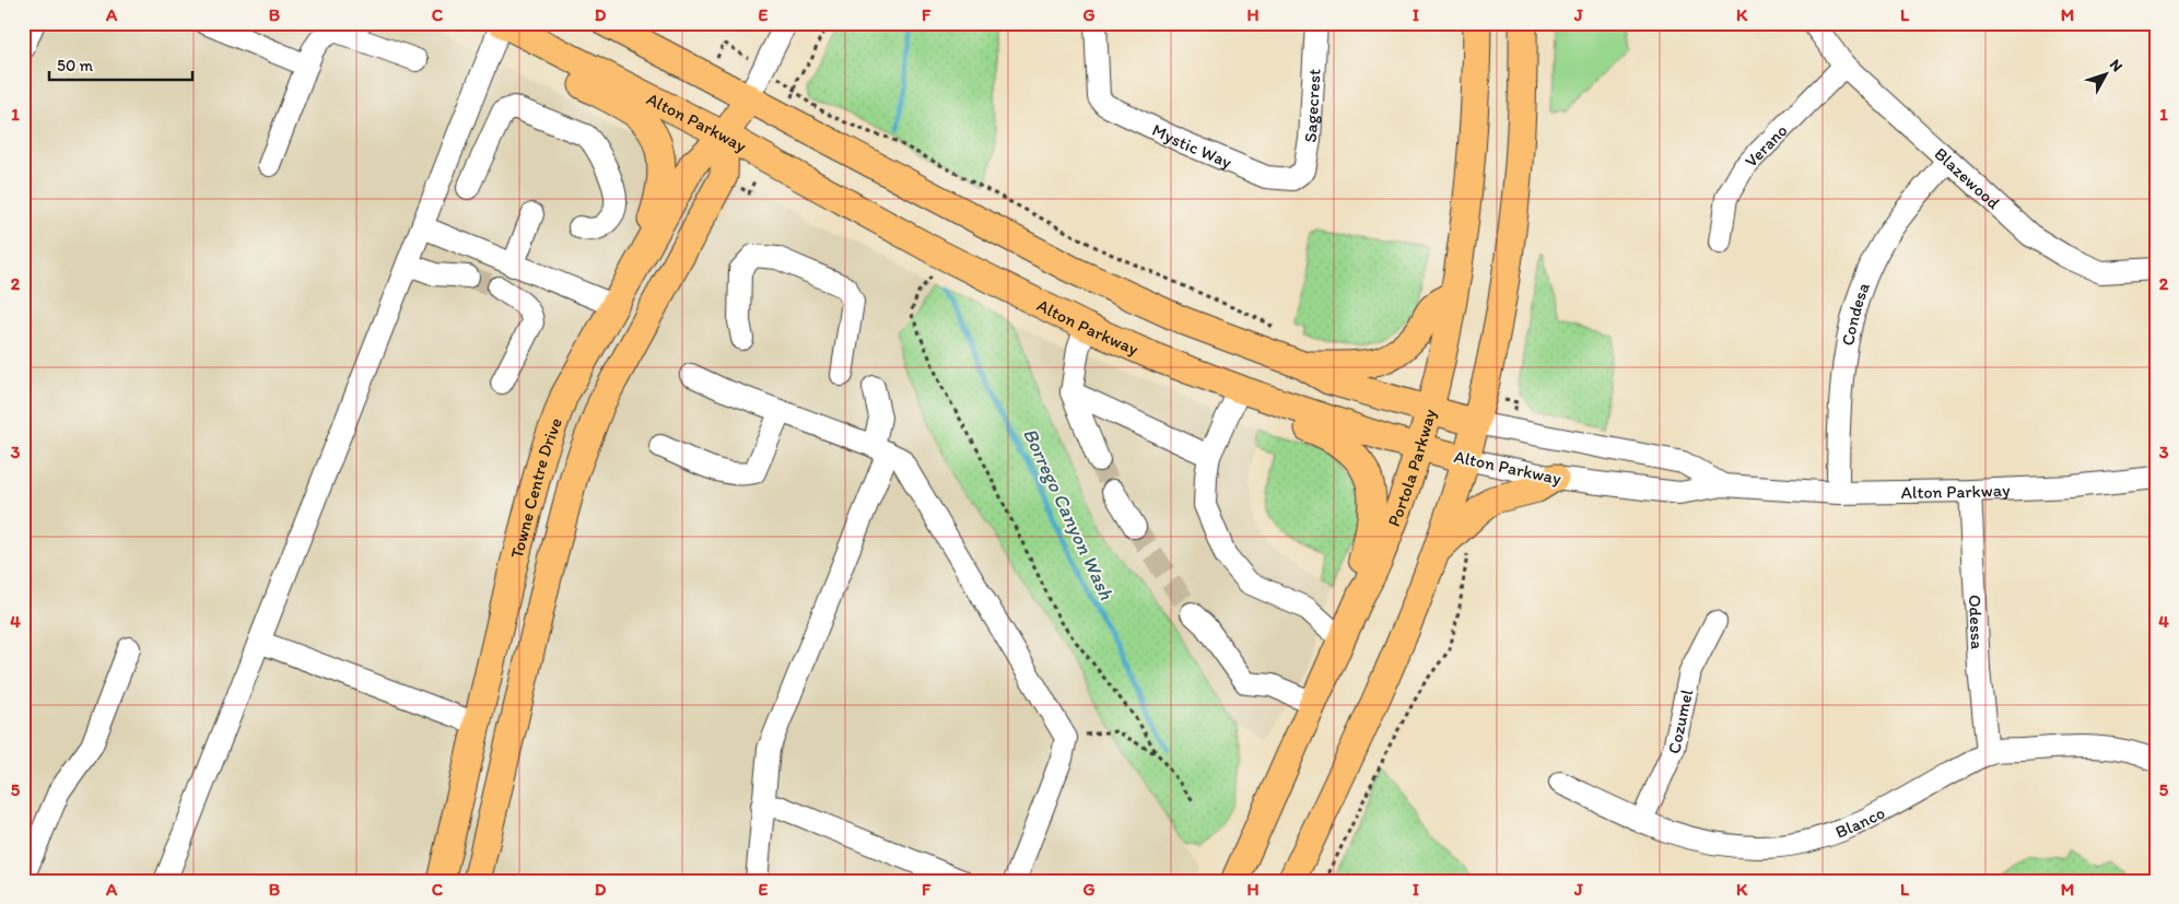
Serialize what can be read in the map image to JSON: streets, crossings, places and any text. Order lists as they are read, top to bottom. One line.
{"streets":{"main road":["Alton Parkway","Portola Parkway","Towne Centre Drive"],"street":["Sagecrest","Mystic Way","Verano","Blazewood","Condesa","Odessa","Cozumel","Blanco"]},"crossings":[["Sagecrest","Mystic Way"],["Alton Parkway","Condesa"],["Alton Parkway","Portola Parkway"],["Alton Parkway","Towne Centre Drive"],["Alton Parkway","Odessa"],["Verano","Blazewood"],["Blazewood","Condesa"],["Odessa","Blanco"],["Cozumel","Blanco"]],"water":["Borrego Canyon Wash"],"scale_bar":"50 m","north":"top right","grid":{"columns":["A","B","C","D","E","F","G","H","I","J","K","L","M"],"rows":["1","2","3","4","5"]}}
